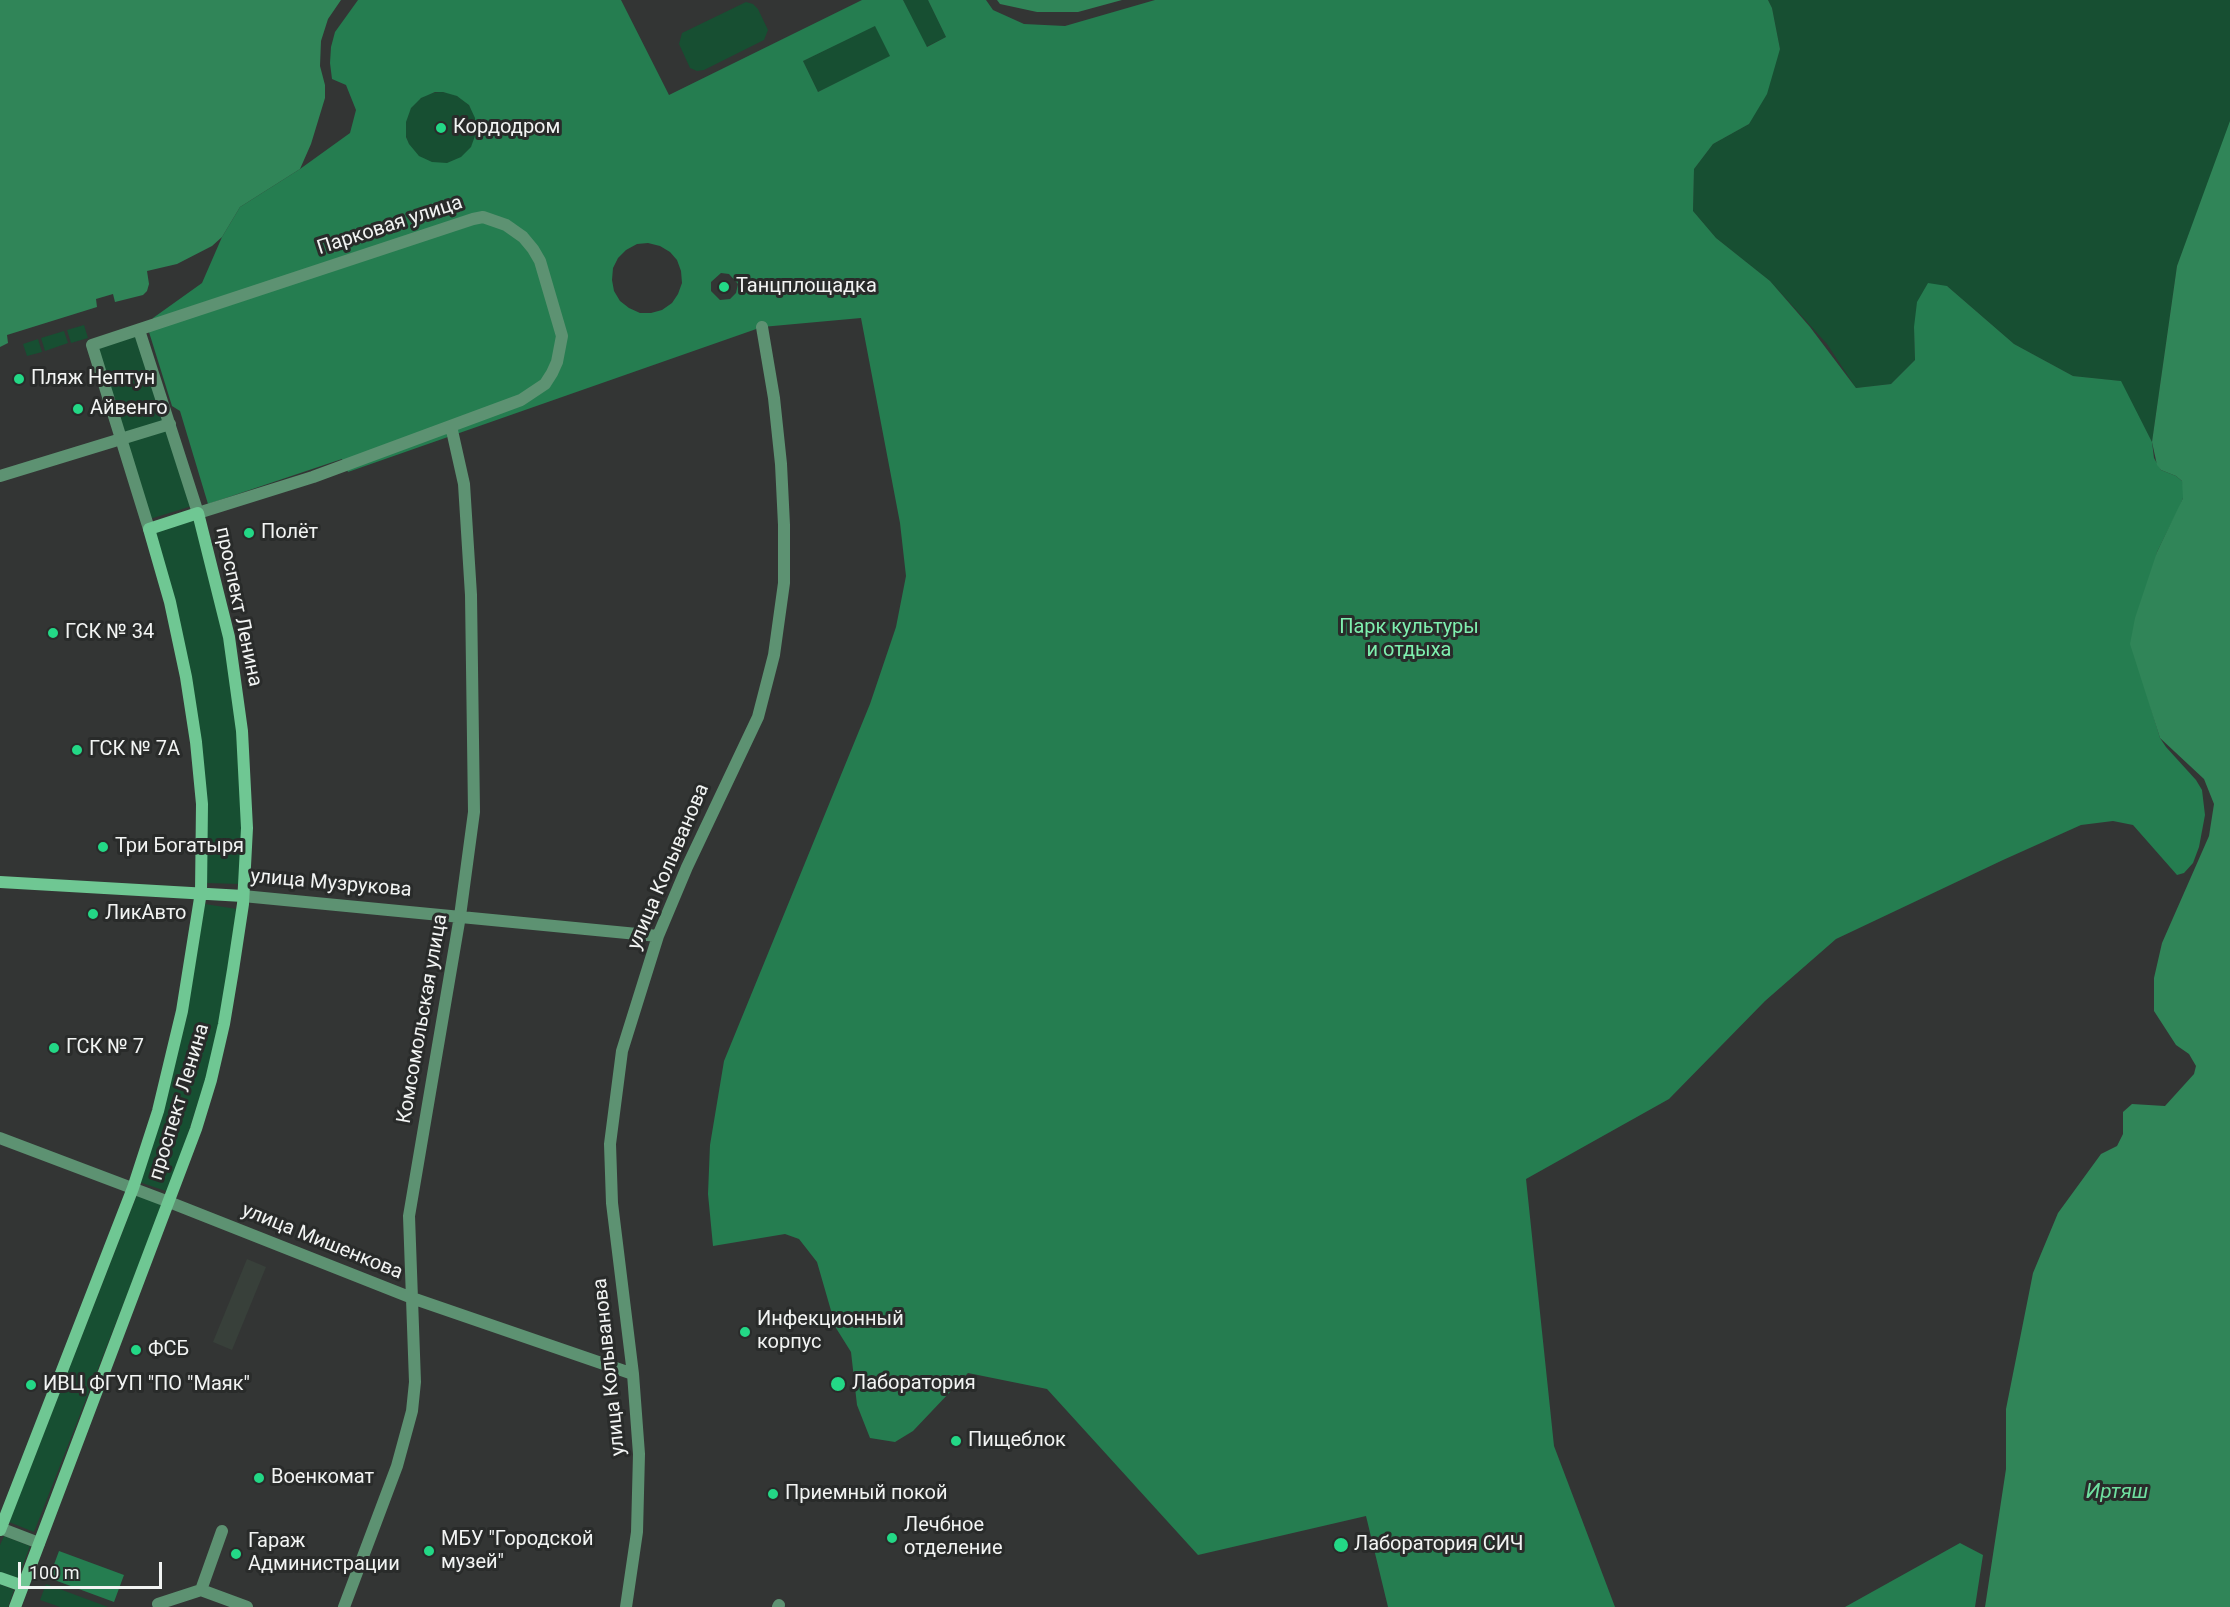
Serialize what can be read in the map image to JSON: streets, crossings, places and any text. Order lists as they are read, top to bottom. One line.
{"streets":{"street":["Парковая улица","проспект Ленина","улица Колыванова","улица Музрукова","Комсомольская улица","улица Мишенкова"]},"crossings":[["Парковая улица","проспект Ленина"],["Парковая улица","Комсомольская улица"],["проспект Ленина","улица Музрукова"],["проспект Ленина","улица Мишенкова"],["улица Колыванова","улица Музрукова"],["улица Колыванова","улица Мишенкова"],["улица Музрукова","Комсомольская улица"],["Комсомольская улица","улица Мишенкова"]],"water":["Иртяш"],"parks":["Парк культуры и отдыха"],"places":["Кордодром","Танцплощадка","Пляж Нептун","Айвенго","Полёт","ГСК № 34","ГСК № 7А","Три Богатыря","ЛикАвто","ГСК № 7","Инфекционный корпус","ФСБ","Лаборатория","ИВЦ ФГУП \"ПО \"Маяк\"","Пищеблок","Военкомат","Приемный покой","Лечбное отделение","Лаборатория СИЧ","МБУ \"Городской музей\"","Гараж Администрации"],"scale_bar":"100 m"}
